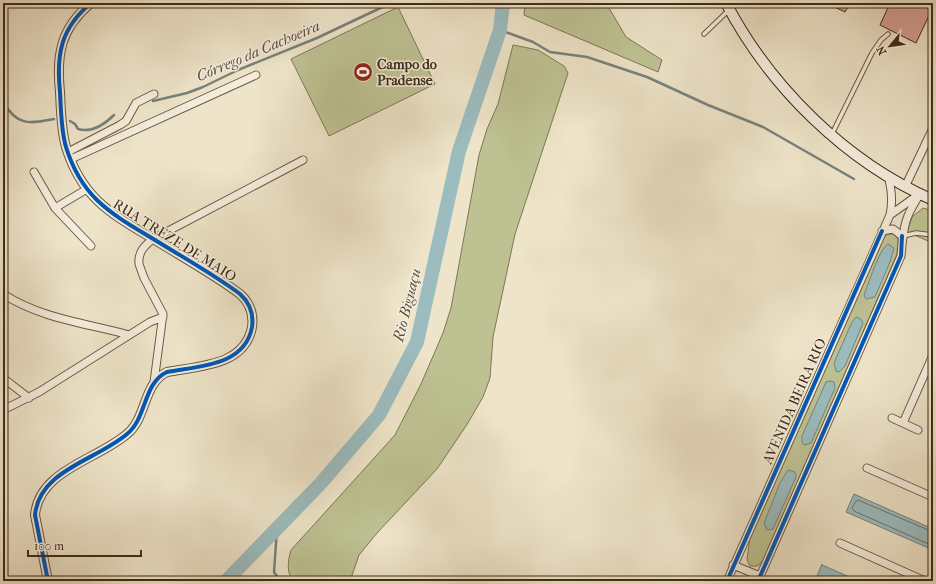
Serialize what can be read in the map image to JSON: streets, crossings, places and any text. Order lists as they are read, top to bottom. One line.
{"streets":{"street":["RUA TREZE DE MAIO","AVENIDA BEIRA RIO"]},"water":["Córrego da Cachoeira","Rio Biguaçu"],"places":{"sports":["Campo do Pradense"]},"scale_bar":"100 m","north":"bottom left"}
